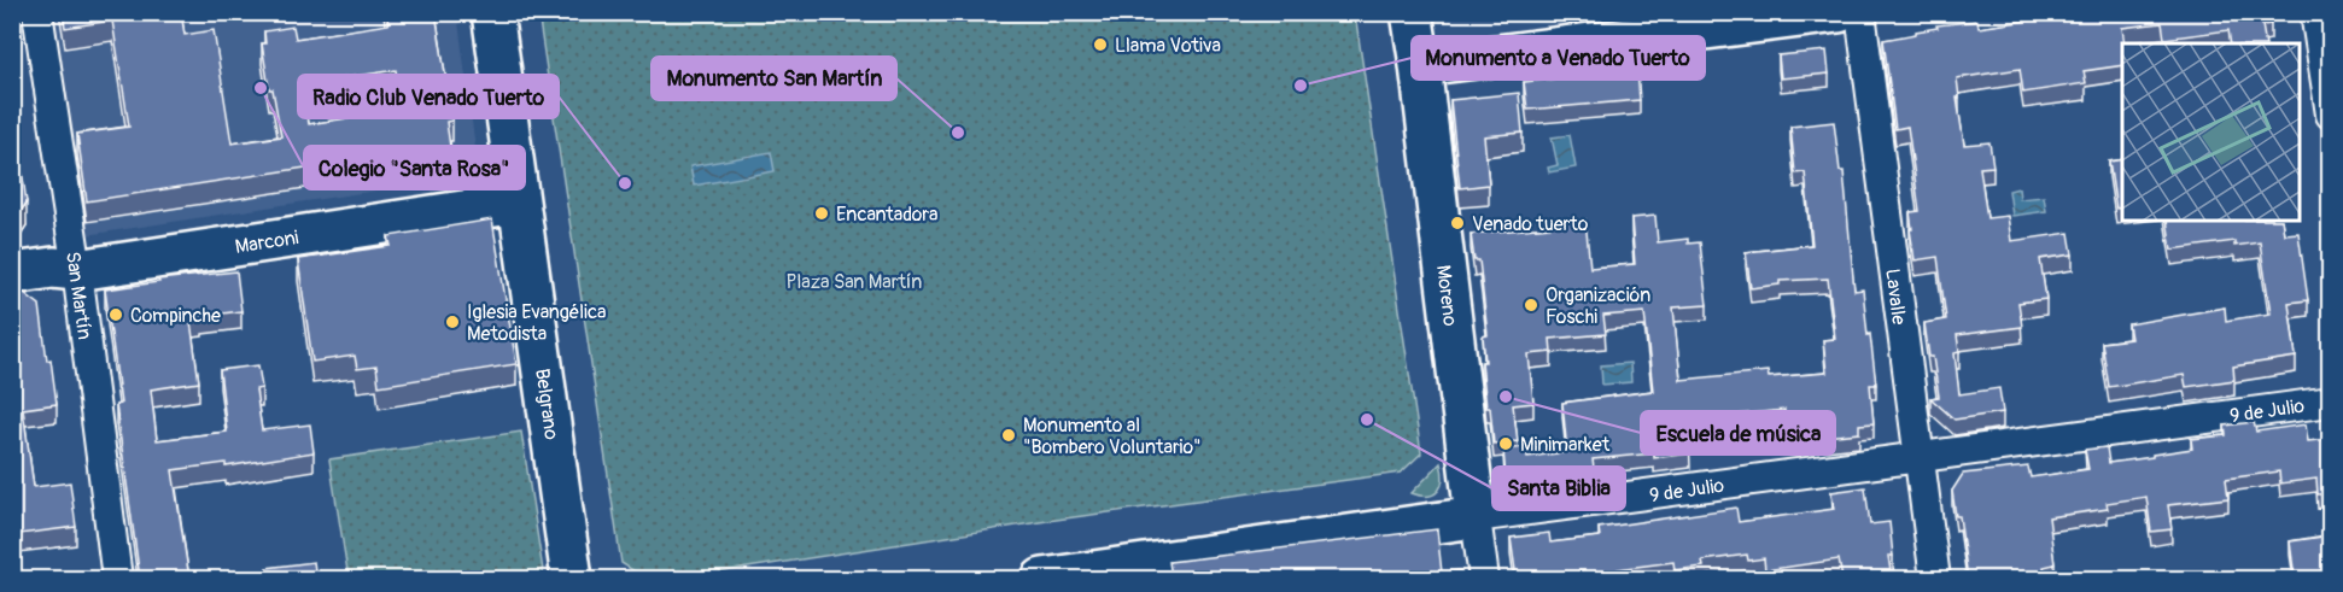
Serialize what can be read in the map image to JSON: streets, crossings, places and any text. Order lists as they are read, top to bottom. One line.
{"streets":{"main road":["Marconi","Moreno","Belgrano","9 de Julio"],"street":["San Martín","Lavalle"]},"crossings":[["Marconi","San Martín"],["Marconi","Belgrano"],["Moreno","9 de Julio"],["Lavalle","9 de Julio"]],"parks":["Plaza San Martín"],"places":["Llama Votiva","Monumento a Venado Tuerto","Colegio \"Santa Rosa\"","Monumento San Martín","Radio Club Venado Tuerto","Encantadora","Venado tuerto","Organización Foschi","Compinche","Iglesia Evangélica Metodista","Escuela de música","Santa Biblia","Monumento al \"Bombero Voluntario\"","Minimarket"]}
